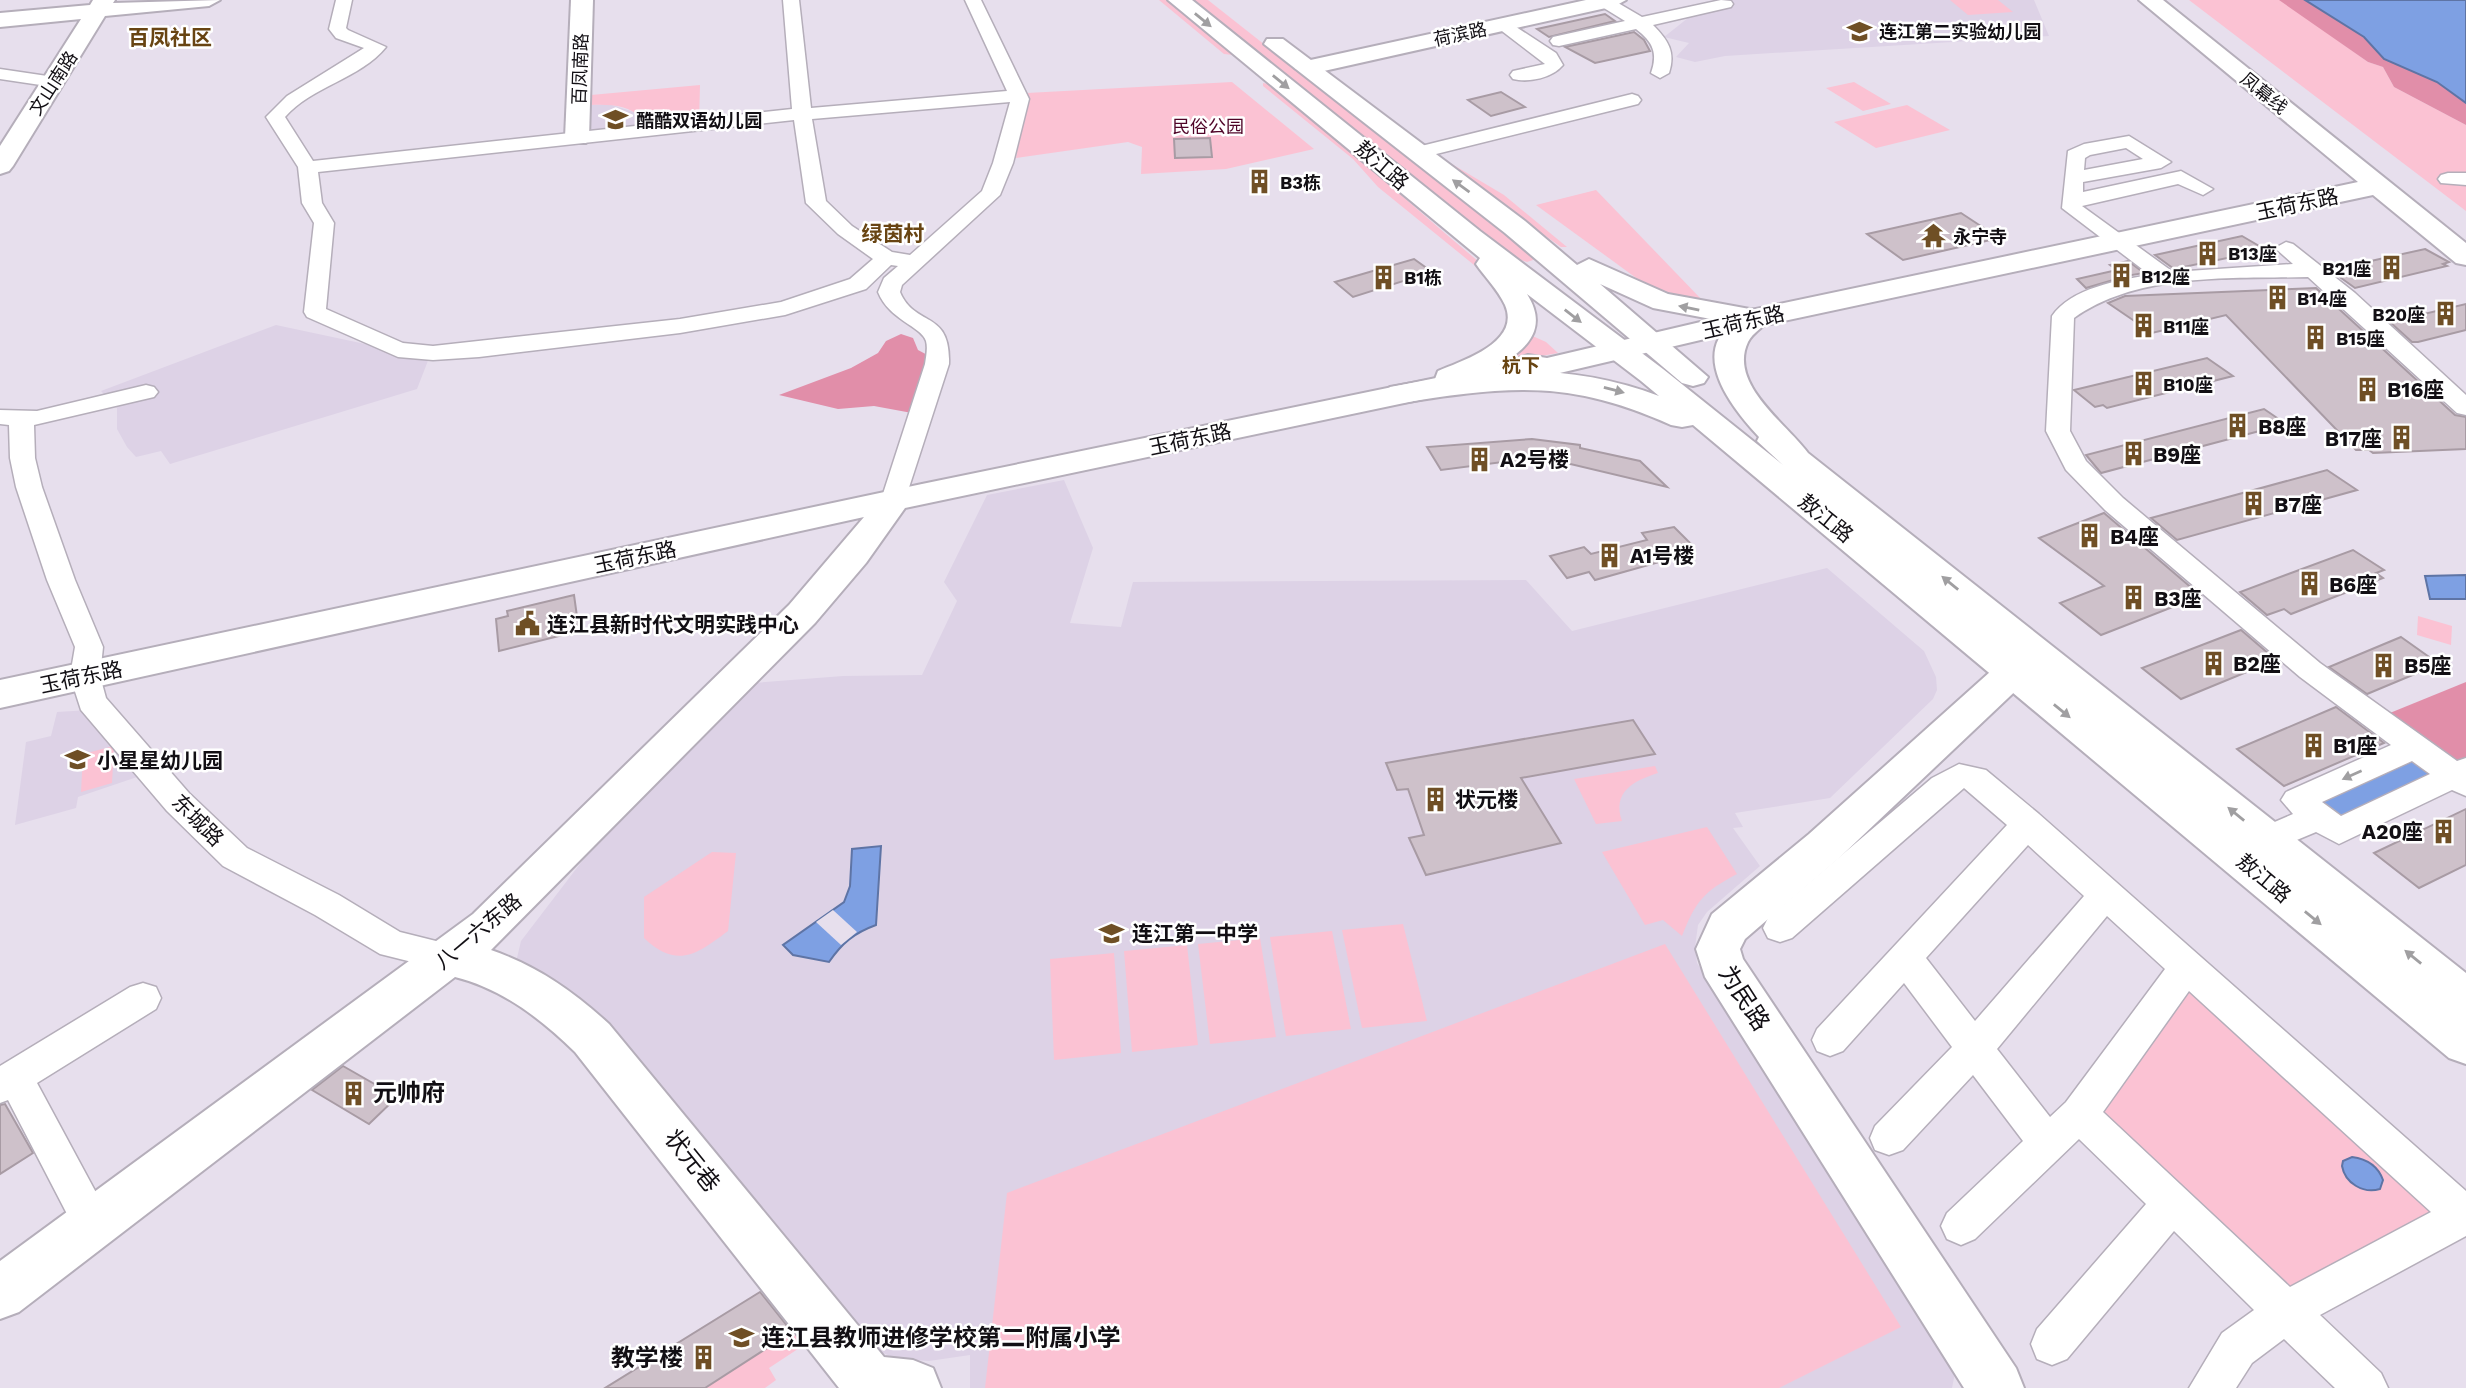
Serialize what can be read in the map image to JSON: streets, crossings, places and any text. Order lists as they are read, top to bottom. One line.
{"streets":{"main road":["荷滨路","百凤南路","文山南路","凤幕线","敖江路","玉荷东路","八一六东路","为民路","状元巷"],"street":["东城路"]},"crossings":[["荷滨路","敖江路"],["凤幕线","玉荷东路"],["敖江路","玉荷东路"],["敖江路","为民路"],["玉荷东路","东城路"],["玉荷东路","八一六东路"],["东城路","八一六东路"],["东城路","状元巷"],["八一六东路","状元巷"]],"districts":["百凤社区","绿茵村","杭下"],"parks":["民俗公园"],"places":{"school or university":["连江第二实验幼儿园","酷酷双语幼儿园","小星星幼儿园","连江第一中学","连江县教师进修学校第二附属小学"],"building":["B3栋","B13座","B21座","B12座","B1栋","B14座","B20座","B11座","B15座","B10座","B16座","B8座","B17座","B9座","A2号楼","B7座","B4座","A1号楼","B6座","B3座","B2座","B5座","B1座","状元楼","A20座","元帅府","教学楼"],"temple":["永宁寺"],"public building":["连江县新时代文明实践中心"]}}
